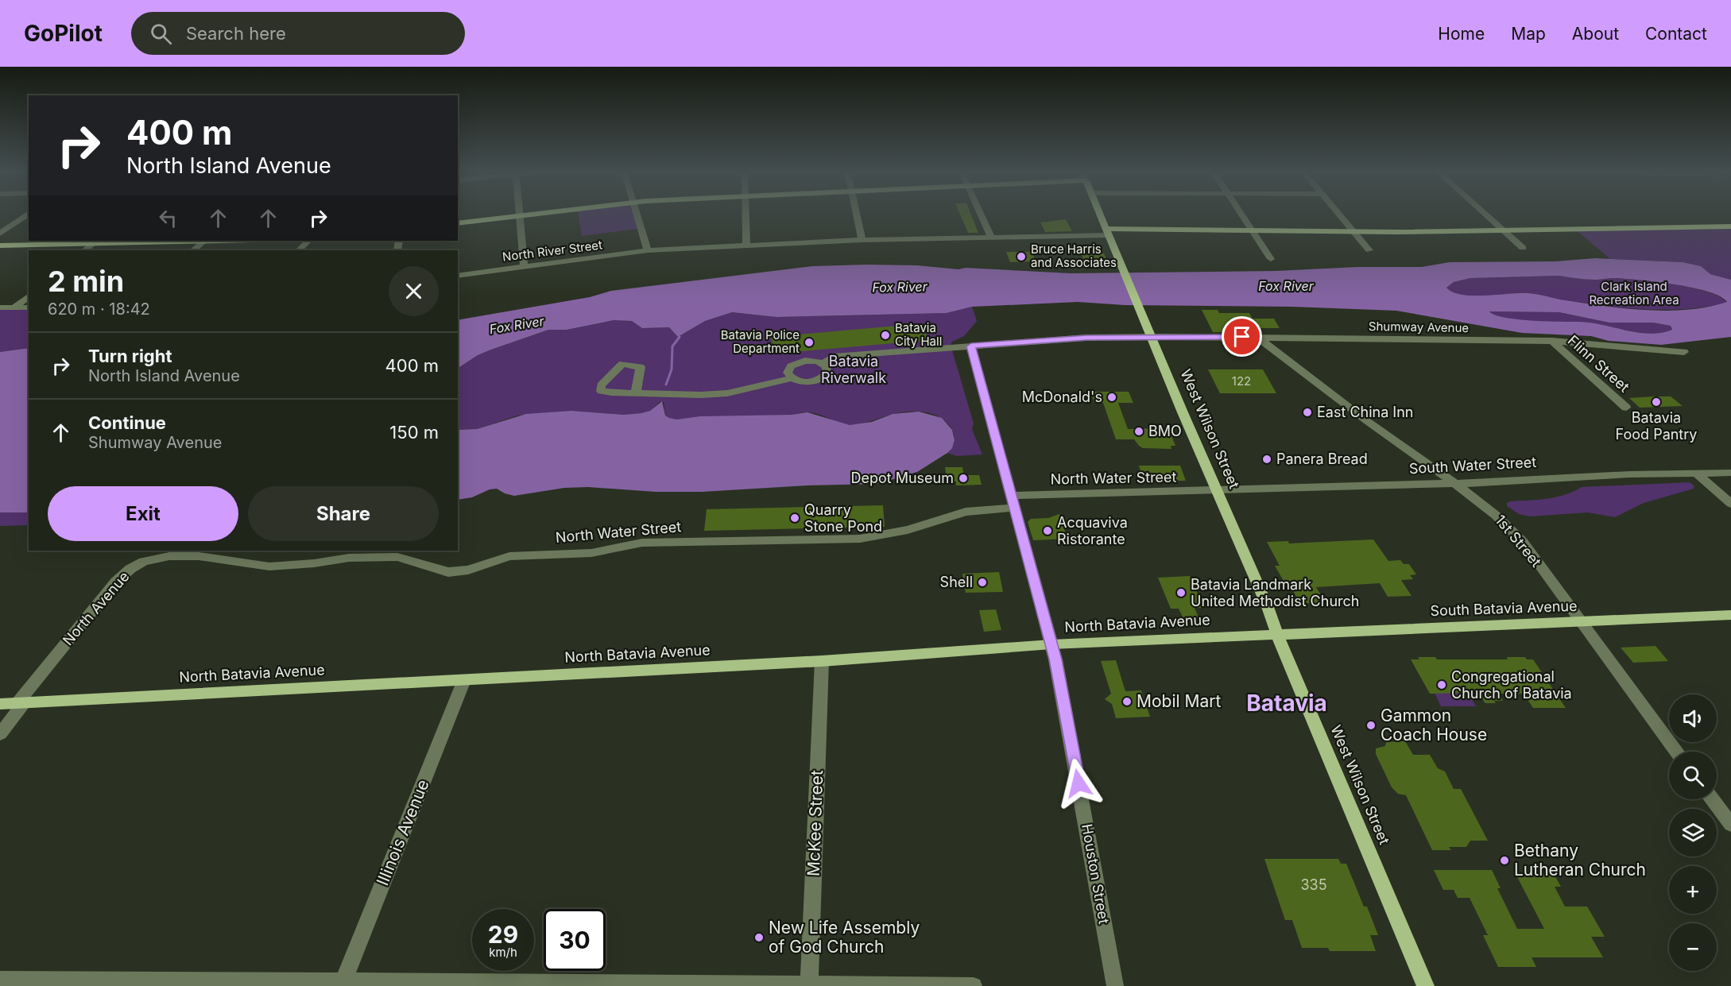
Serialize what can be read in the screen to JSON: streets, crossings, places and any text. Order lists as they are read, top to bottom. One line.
{"streets":{"main road":["West Wilson Street","South Batavia Avenue","North Batavia Avenue"],"street":["North River Street","Shumway Avenue","Flinn Street","South Water Street","North Water Street","1st Street","North Avenue","McKee Street","Illinois Avenue","Houston Street"]},"crossings":[["North River Street","West Wilson Street"],["Shumway Avenue","Flinn Street"],["Shumway Avenue","West Wilson Street"],["Shumway Avenue","1st Street"],["Shumway Avenue","Houston Street"],["West Wilson Street","South Water Street"],["West Wilson Street","North Water Street"],["West Wilson Street","South Batavia Avenue"],["West Wilson Street","North Batavia Avenue"],["South Water Street","North Water Street"],["South Water Street","1st Street"],["North Water Street","North Avenue"],["North Water Street","Houston Street"],["1st Street","South Batavia Avenue"],["North Avenue","North Batavia Avenue"],["South Batavia Avenue","North Batavia Avenue"],["North Batavia Avenue","McKee Street"],["North Batavia Avenue","Illinois Avenue"],["North Batavia Avenue","Houston Street"]],"districts":["Batavia"],"water":["Fox River"],"parks":["Clark Island Recreation Area","Batavia Riverwalk"],"places":["Bruce Harris and Associates","Batavia City Hall","Batavia Police Department","McDonald's","Batavia Food Pantry","East China Inn","BMO","Panera Bread","Depot Museum","Quarry Stone Pond","Acquaviva Ristorante","Shell","Batavia Landmark United Methodist Church","Congregational Church of Batavia","Mobil Mart","Gammon Coach House","Bethany Lutheran Church","New Life Assembly of God Church"],"house_numbers":["122","335"],"page":{"header":"GoPilot","search":"Search here","nav":["Home","Map","About","Contact"],"turn":["400 m","North Island Avenue"],"heading":["2 min","620 m · 18:42"],"list":[{"name":"Turn right","note":"North Island Avenue","value":"400 m"},{"name":"Continue","note":"Shumway Avenue","value":"150 m"}],"buttons":["Exit","Share"],"map_buttons":["+","−"],"speed":"29 km/h","limit":"30"}}
